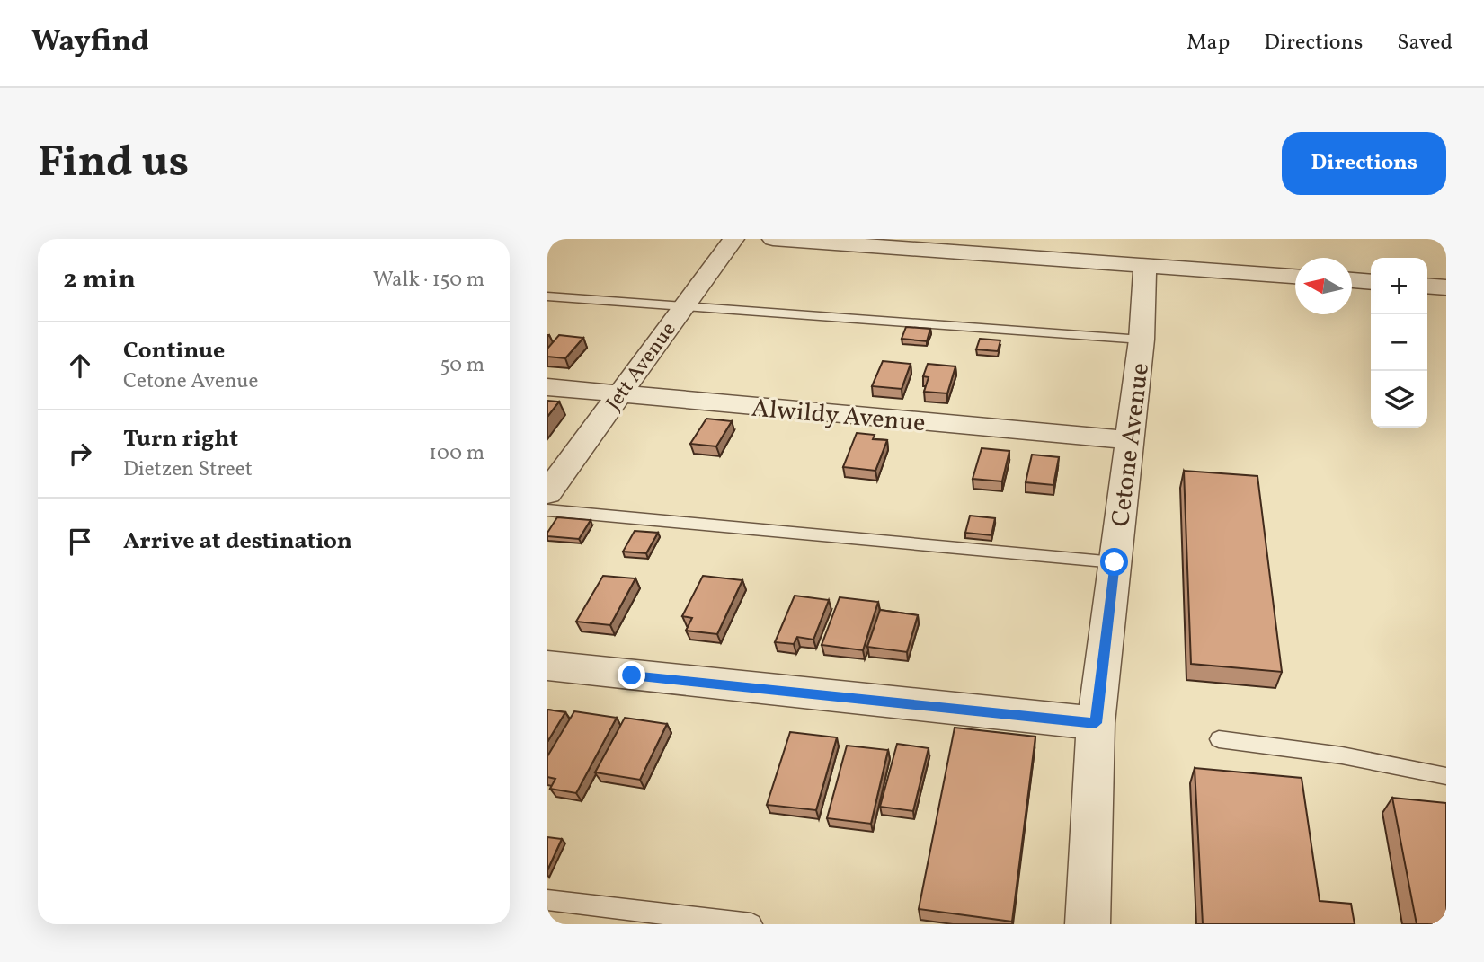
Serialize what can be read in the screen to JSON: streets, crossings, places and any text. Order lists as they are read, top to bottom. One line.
{"streets":{"street":["Jett Avenue","Alwildy Avenue","Cetone Avenue"]},"crossings":[["Jett Avenue","Alwildy Avenue"],["Alwildy Avenue","Cetone Avenue"]],"north":"left","page":{"header":"Wayfind","nav":["Map","Directions","Saved"],"buttons":"Directions","title":"Find us","heading":["2 min","Walk · 150 m"],"map_buttons":["+","−"],"list":[["Continue","Cetone Avenue","50 m"],["Turn right","Dietzen Street","100 m"],"Arrive at destination"]}}
